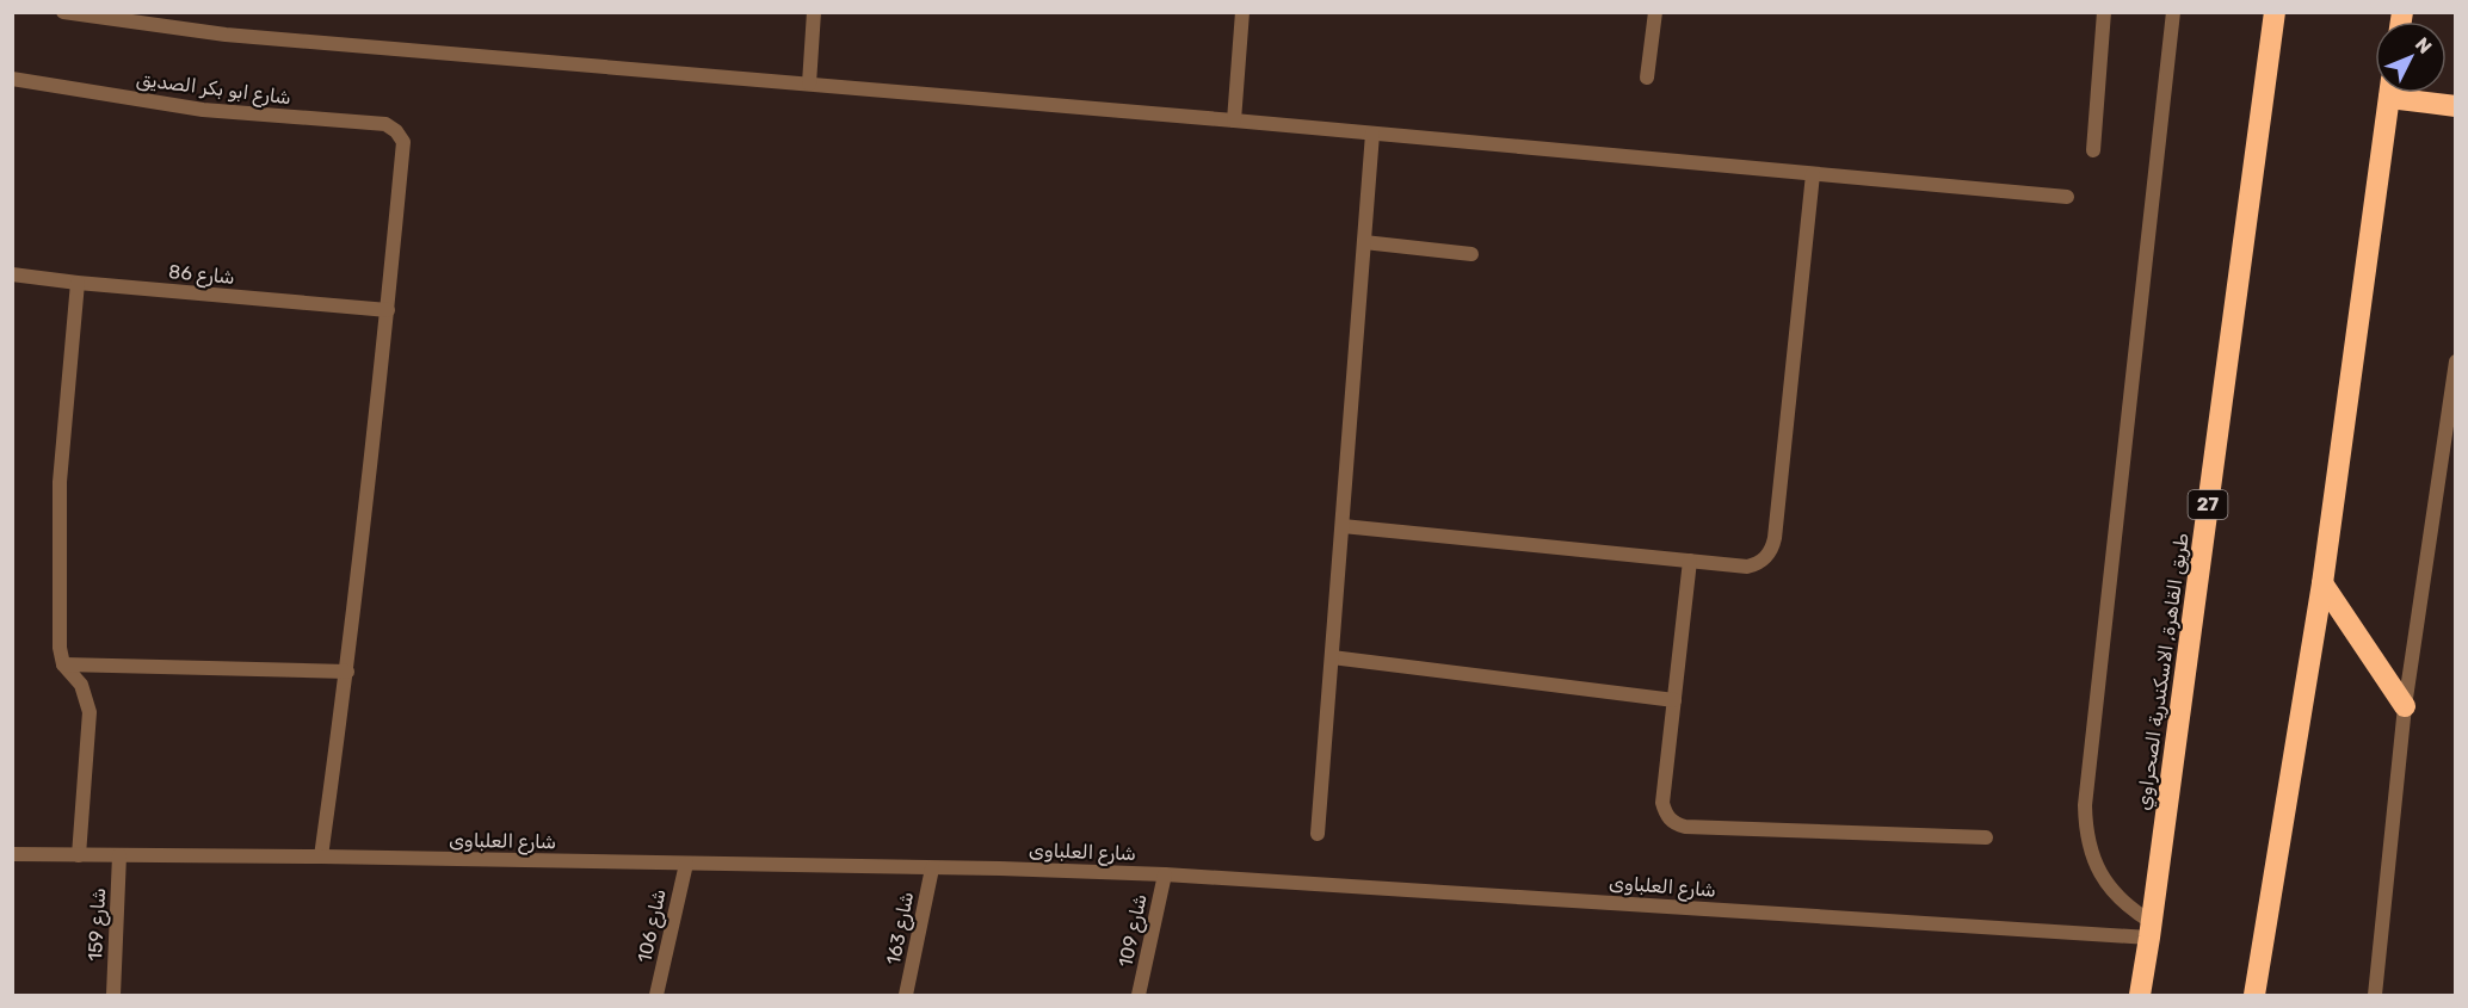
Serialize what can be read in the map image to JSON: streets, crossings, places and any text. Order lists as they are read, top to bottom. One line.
{"streets":{"highway":["27","طريق القاهرة, الاسكندرية الصحراوي"],"street":["شارع ابو بكر الصديق","شارع 86","شارع العلباوى","شارع 159","شارع 106","شارع 163","شارع 109"]},"crossings":[["شارع ابو بكر الصديق","شارع 86"],["طريق القاهرة, الاسكندرية الصحراوي","شارع العلباوى"],["شارع العلباوى","شارع 159"],["شارع العلباوى","شارع 106"],["شارع العلباوى","شارع 163"],["شارع العلباوى","شارع 109"]],"north":"top right"}
